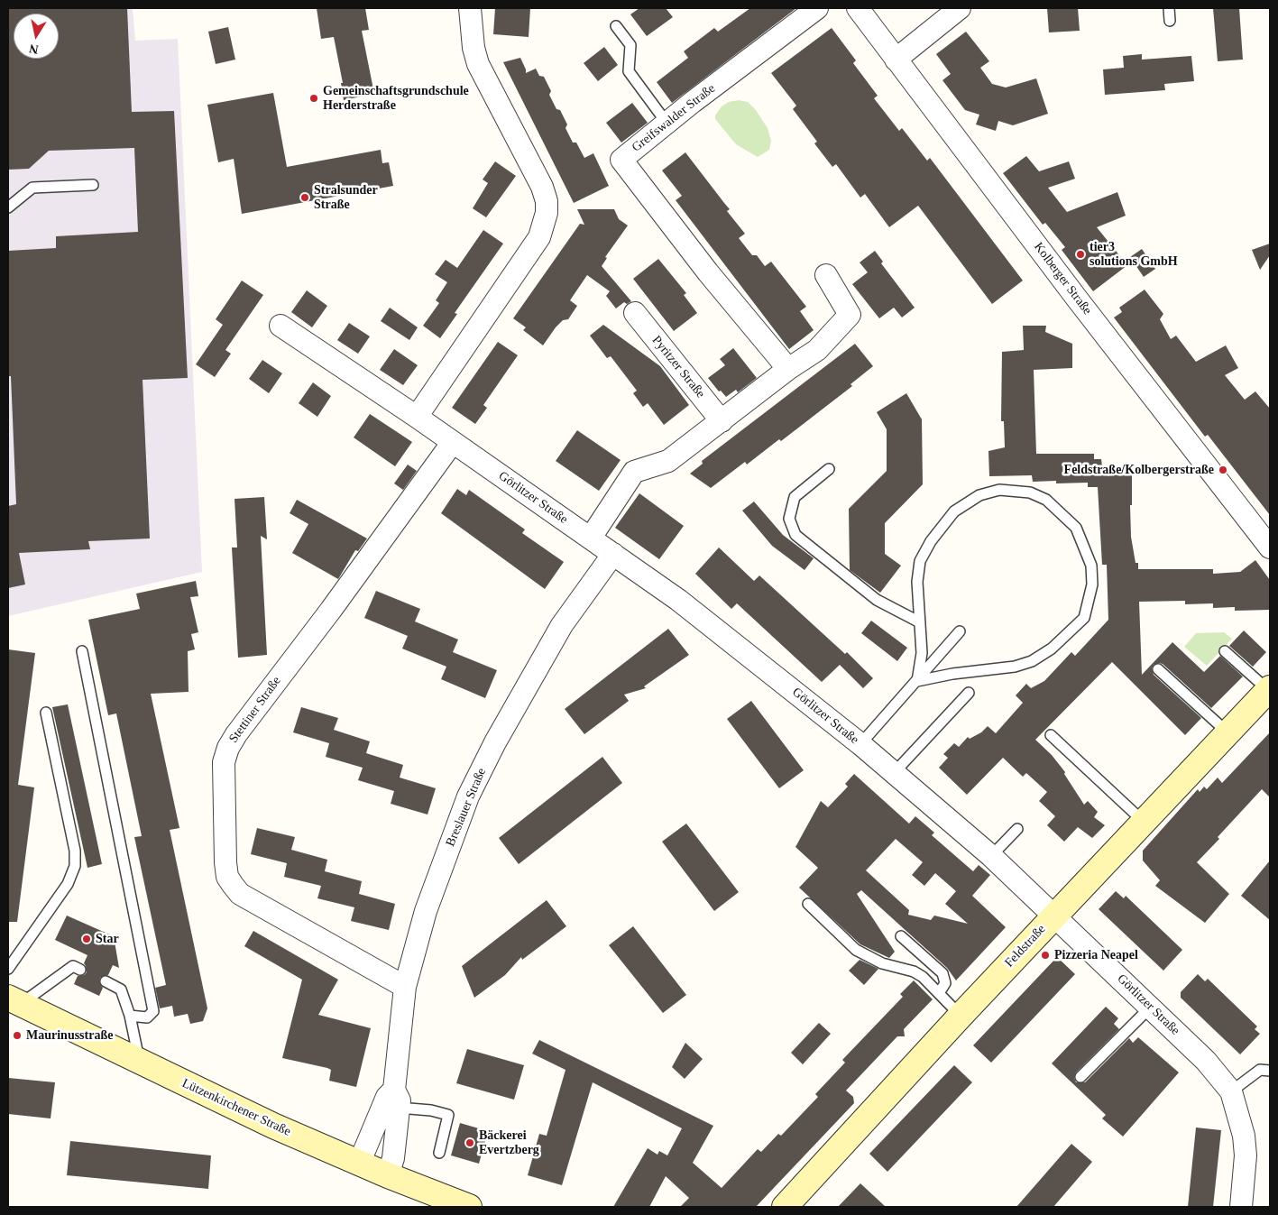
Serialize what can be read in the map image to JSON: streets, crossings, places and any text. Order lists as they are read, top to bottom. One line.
{"streets":{"main road":["Feldstraße","Lützenkirchener Straße"],"street":["Greifswalder Straße","Kolberger Straße","Pyritzer Straße","Görlitzer Straße","Stettiner Straße","Breslauer Straße"]},"crossings":[["Görlitzer Straße","Stettiner Straße"],["Görlitzer Straße","Breslauer Straße"],["Görlitzer Straße","Feldstraße"],["Stettiner Straße","Breslauer Straße"],["Breslauer Straße","Lützenkirchener Straße"]],"places":["Gemeinschaftsgrundschule Herderstraße","Stralsunder Straße","tier3 solutions GmbH","Feldstraße/Kolbergerstraße","Star","Pizzeria Neapel","Maurinusstraße","Bäckerei Evertzberg"],"north":"bottom"}
